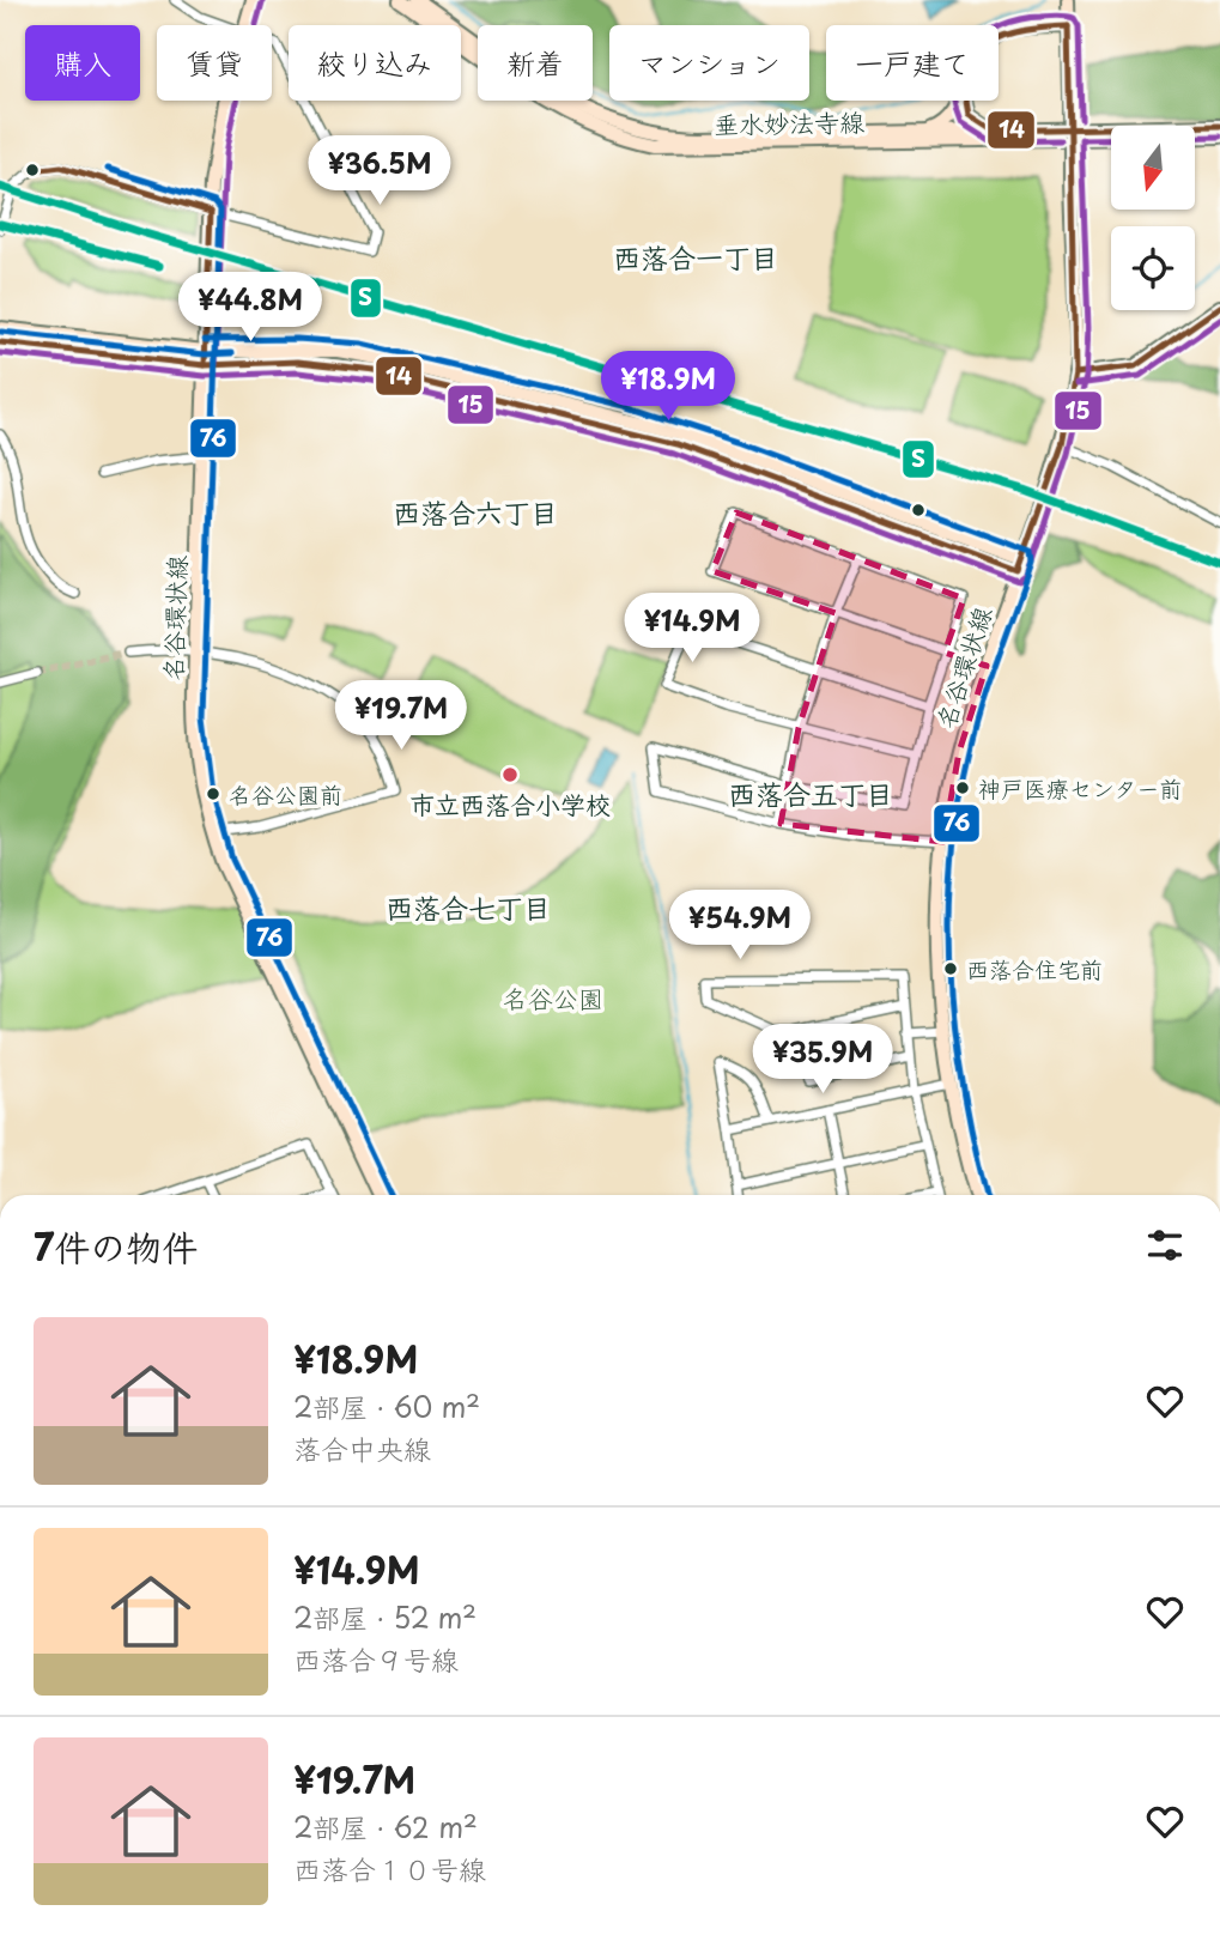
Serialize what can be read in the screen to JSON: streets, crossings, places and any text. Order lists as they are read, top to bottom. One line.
{"streets":{"street":["垂水妙法寺線","名谷環状線"]},"districts":["西落合一丁目","西落合六丁目","西落合五丁目","西落合七丁目"],"parks":["名谷公園"],"places":["市立西落合小学校","神戸医療センター前","名谷公園前","西落合住宅前"],"lines":["transit line 15","transit line 14","transit line 76","transit line S"],"north":"bottom","page":{"chip":["購入","賃貸","絞り込み","新着","マンション","一戸建て"],"price":["¥36.5M","¥44.8M","¥18.9M","¥14.9M","¥19.7M","¥54.9M","¥35.9M"],"heading":"7件の物件","list":[{"name":"¥18.9M","note":"2部屋 · 60 m² · 落合中央線"},{"name":"¥14.9M","note":"2部屋 · 52 m² · 西落合９号線"},{"name":"¥19.7M","note":"2部屋 · 62 m² · 西落合１０号線"}]}}
